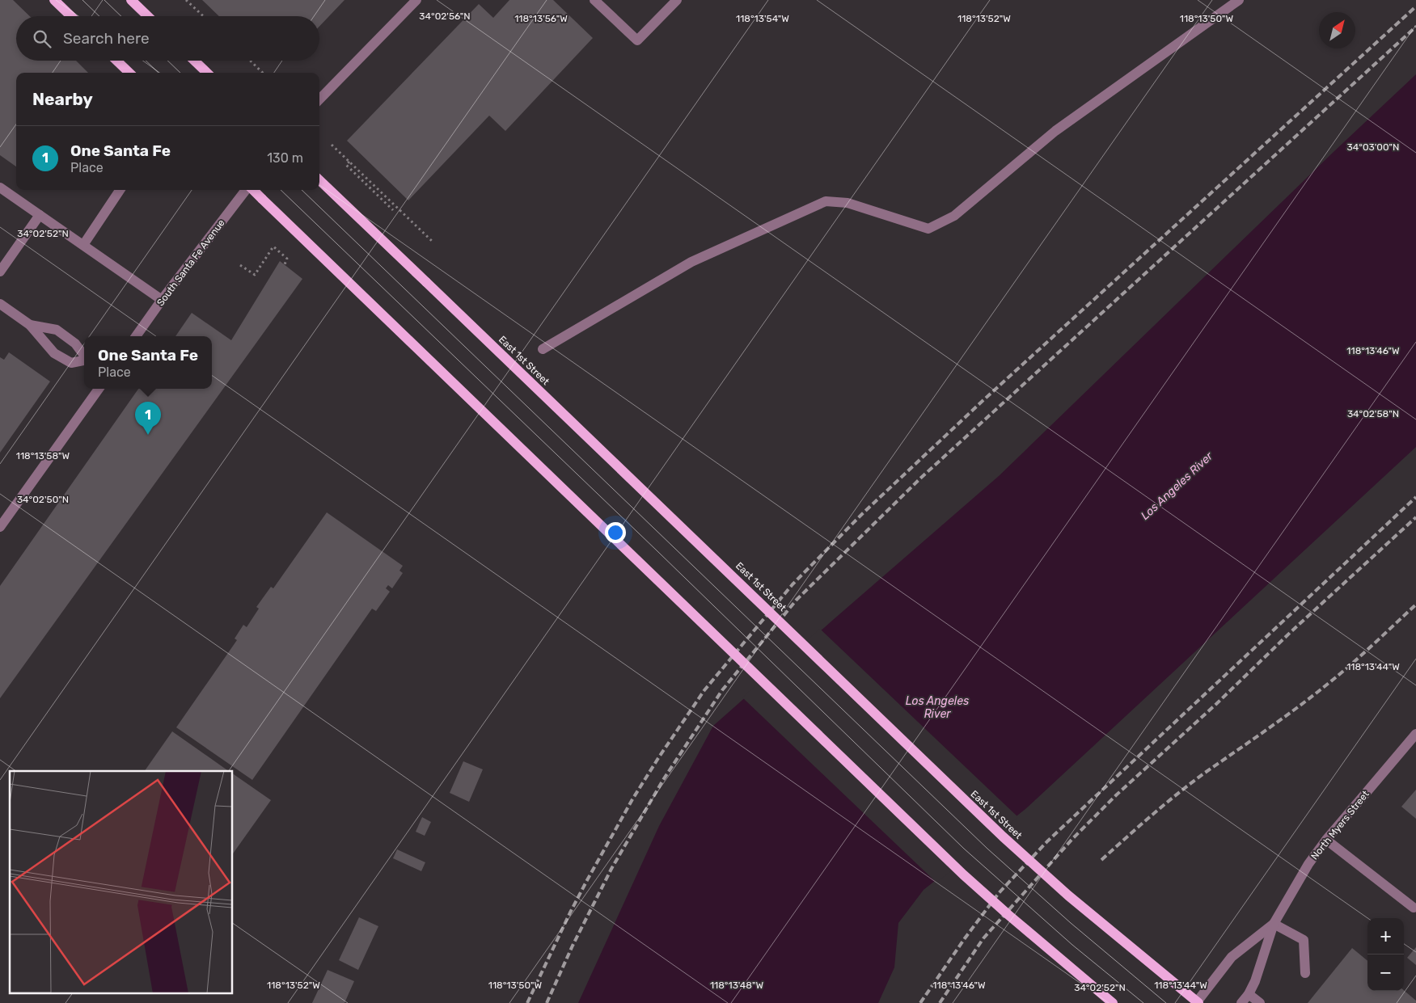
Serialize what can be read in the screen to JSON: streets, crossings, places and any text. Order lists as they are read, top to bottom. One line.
{"streets":{"main road":["East 1st Street"],"street":["South Santa Fe Avenue","North Myers Street"]},"crossings":[["East 1st Street","North Myers Street"]],"water":["Los Angeles River"],"north":"top right","page":{"search":"Search here","heading":"Nearby","list":[{"mark":"1","name":"One Santa Fe","note":"Place","value":"130 m"}],"popup":["One Santa Fe","Place"],"pins":"1","map_buttons":["+","−"]},"coordinates":["34°02'56\"N","118°13'56\"W","118°13'54\"W","118°13'52\"W","118°13'50\"W","34°03'00\"N","34°02'52\"N","118°13'46\"W","34°02'58\"N","118°13'58\"W","34°02'50\"N","118°13'44\"W","118°13'48\"W"]}
